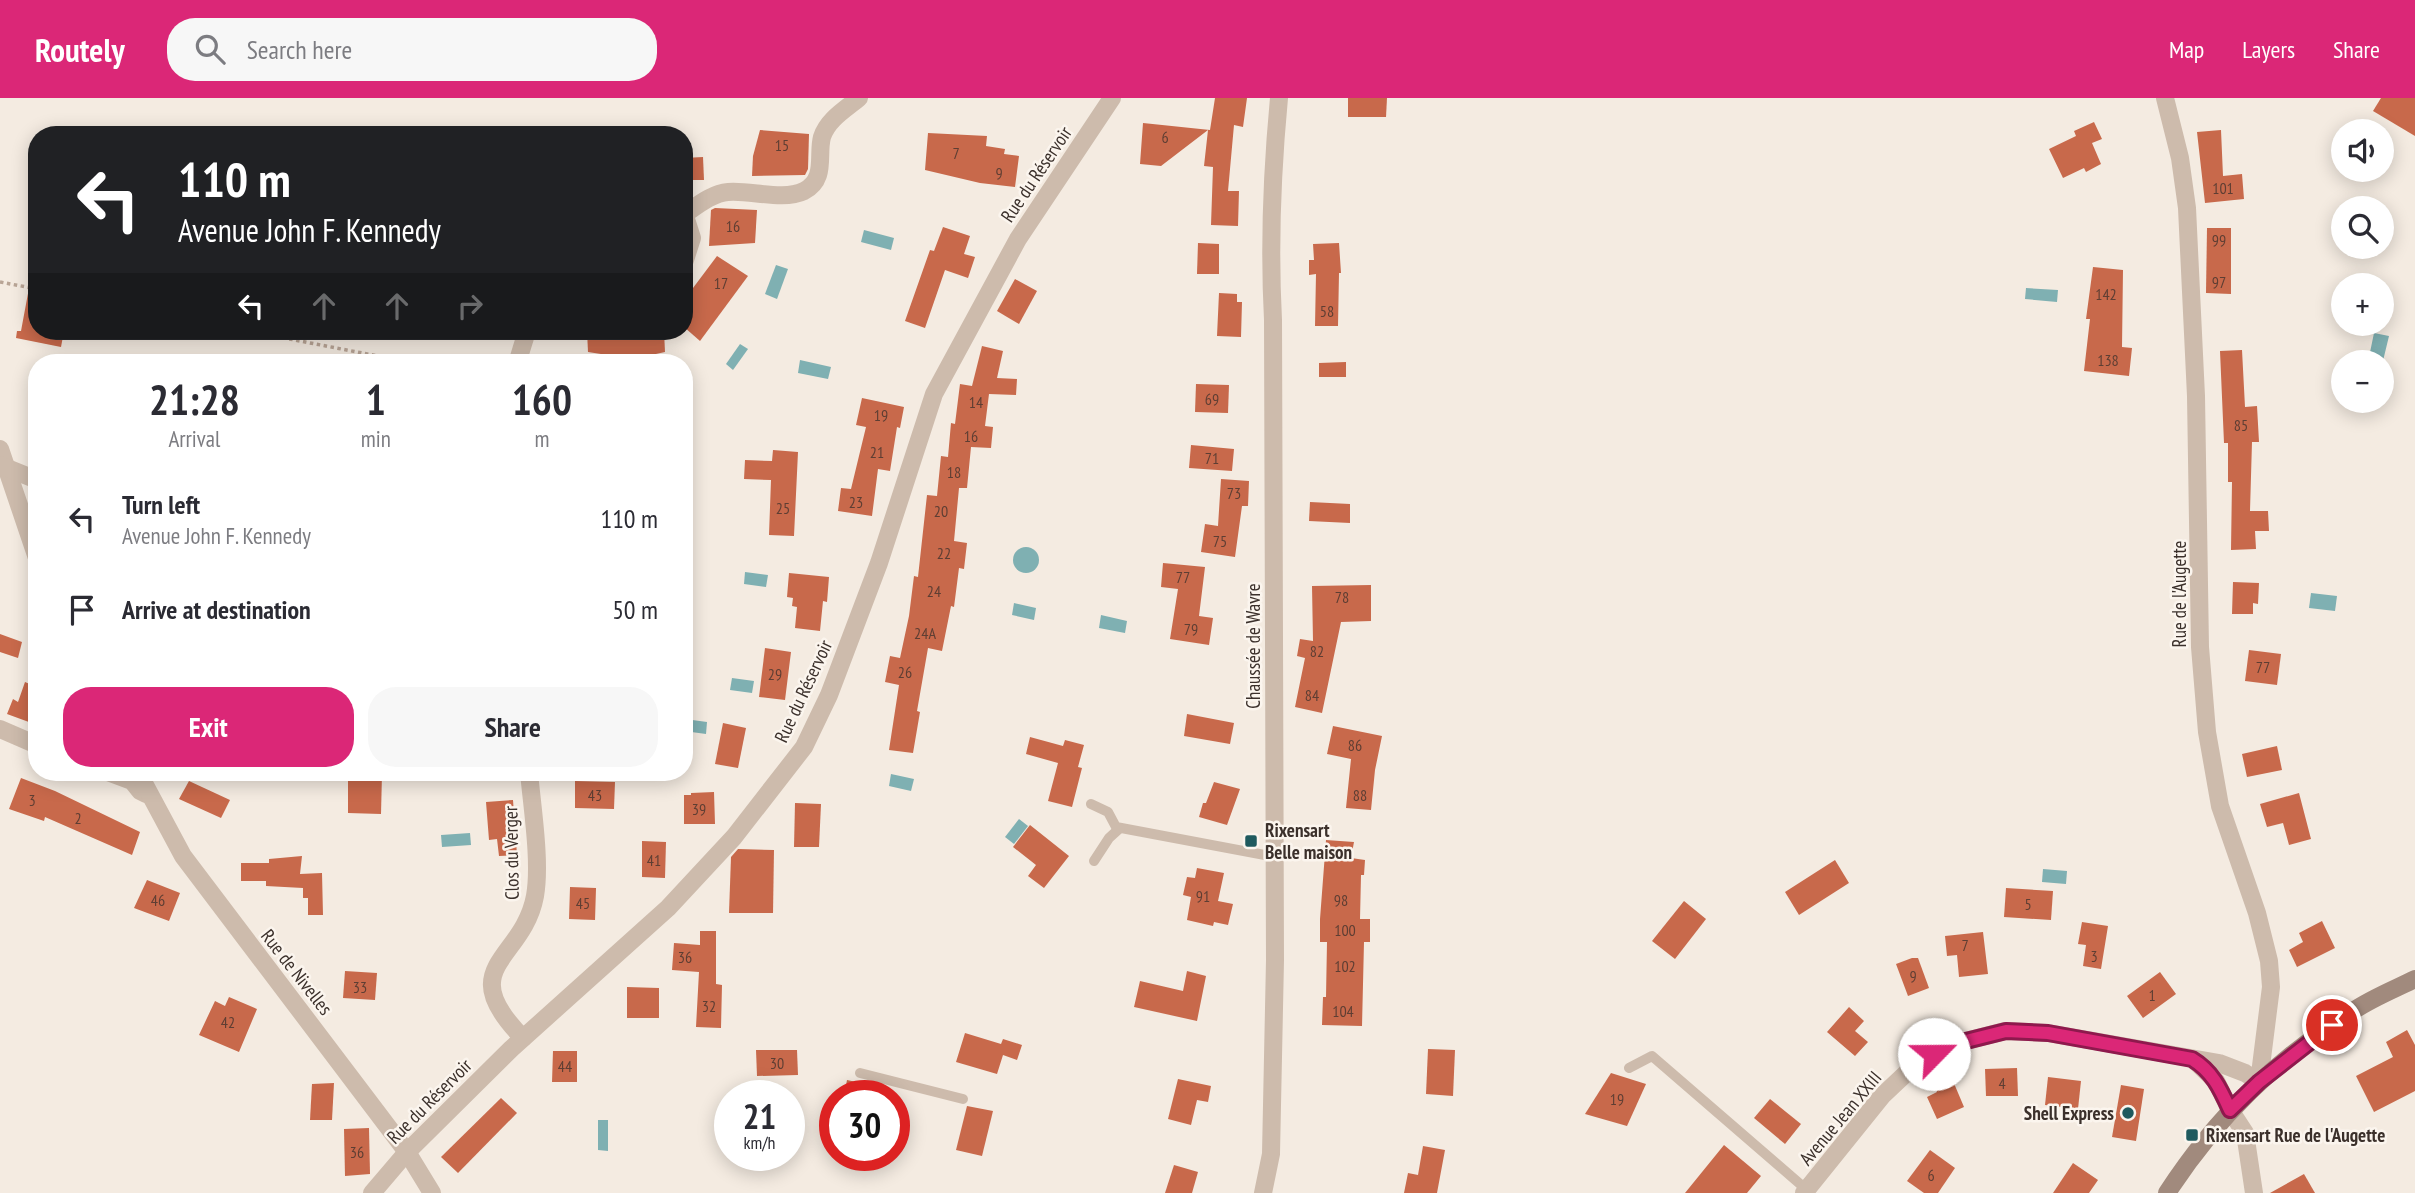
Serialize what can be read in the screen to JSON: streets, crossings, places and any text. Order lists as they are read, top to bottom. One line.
{"streets":{"street":["Rue du Réservoir","Rue de l'Augette","Chaussée de Wavre","Clos du Verger","Rue de Nivelles","Avenue Jean XXIII"]},"crossings":[["Rue du Réservoir","Clos du Verger"],["Rue du Réservoir","Rue de Nivelles"],["Rue de l'Augette","Avenue Jean XXIII"]],"places":{"transit":["Rixensart Belle maison","Rixensart Rue de l'Augette"],"other":["Shell Express"]},"house_numbers":["6","15","7","9","101","16","99","97","17","142","58","138","69","14","19","85","16","21","71","18","73","23","25","20","75","22","77","24","78","79","24A","82","77","26","29","84","86","43","88","3","39","2","41","91","46","98","45","5","100","7","3","36","102","9","33","1","32","104","42","30","44","4","19","36","6"],"page":{"header":"Routely","search":"Search here","nav":["Map","Layers","Share"],"map_buttons":["+","−"],"turn":["110 m","Avenue John F. Kennedy"],"eta":["21:28","Arrival","1","min","160","m"],"list":[{"name":"Turn left","note":"Avenue John F. Kennedy","value":"110 m"},{"name":"Arrive at destination","value":"50 m"}],"buttons":["Exit","Share"],"speed":"21 km/h","limit":"30"}}
